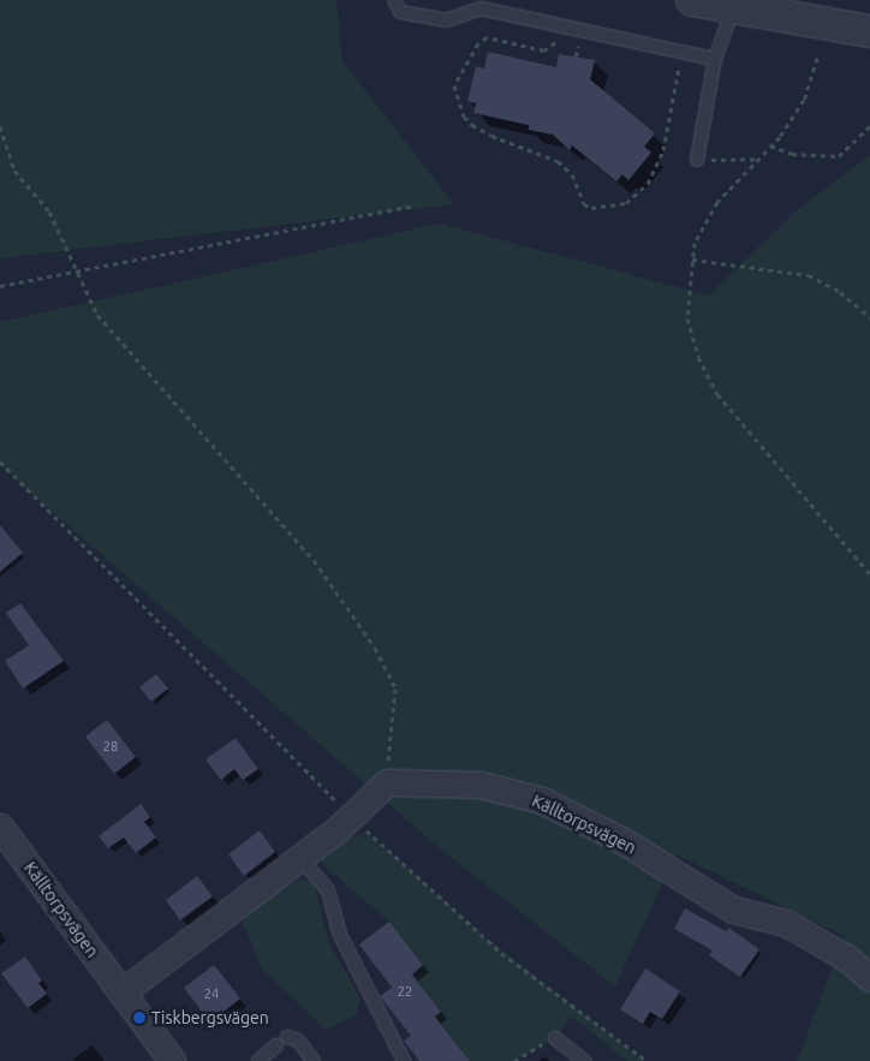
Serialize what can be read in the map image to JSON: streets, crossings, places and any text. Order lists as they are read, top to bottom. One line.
{"streets":{"street":["Källtorpsvägen"]},"places":["Tiskbergsvägen"],"house_numbers":["28","22","24"]}
